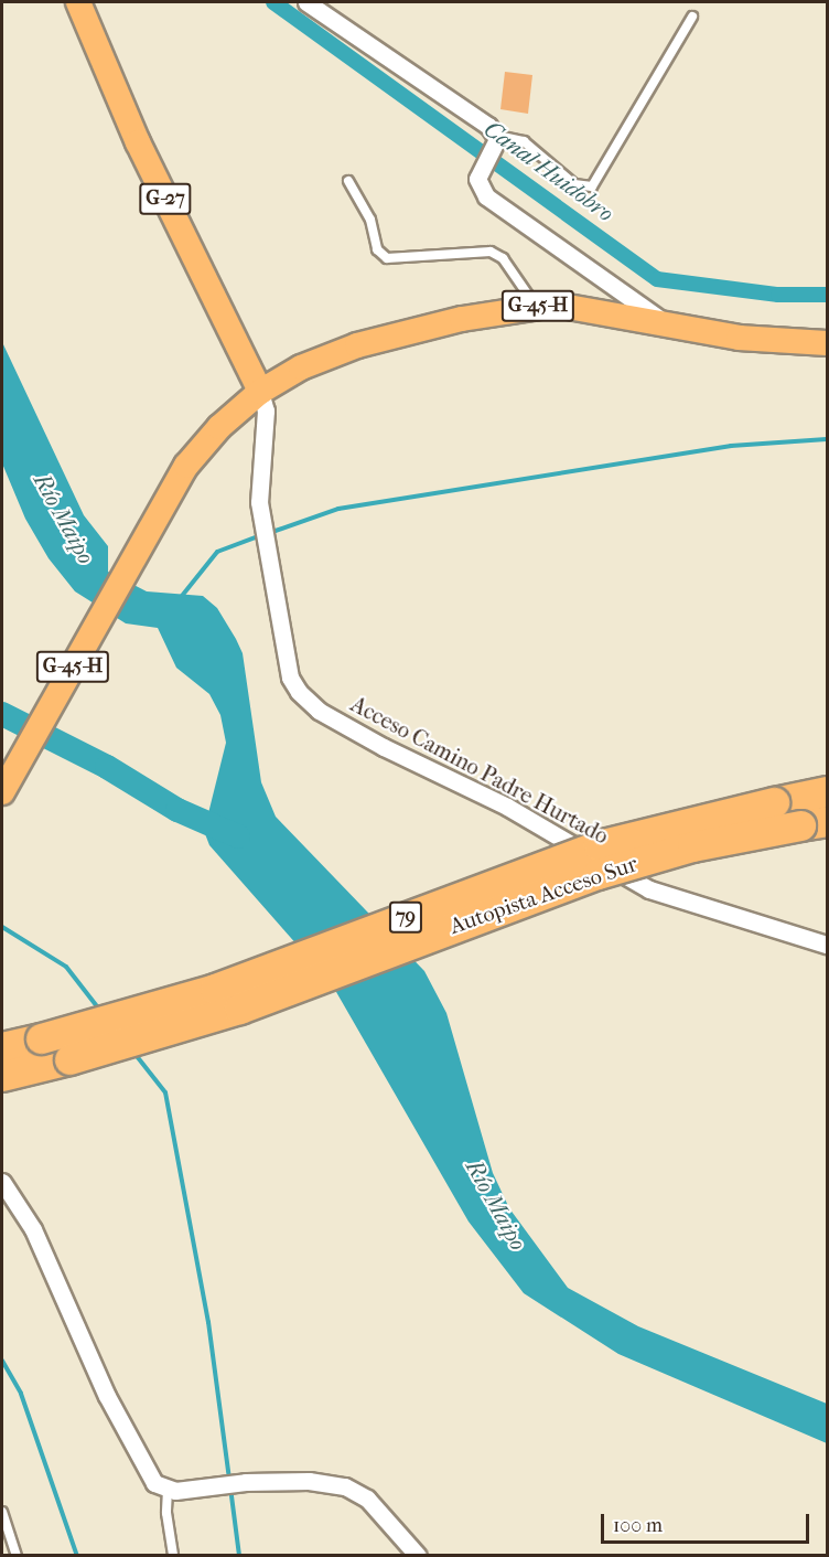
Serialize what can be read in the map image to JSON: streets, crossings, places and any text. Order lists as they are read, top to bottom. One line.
{"streets":{"highway":["Autopista Acceso Sur","79"],"main road":["G-27","G-45-H"],"street":["Acceso Camino Padre Hurtado"]},"crossings":[["G-27","G-45-H"],["G-27","Acceso Camino Padre Hurtado"],["G-45-H","Acceso Camino Padre Hurtado"]],"water":["Canal Huidobro","Río Maipo"],"scale_bar":"100 m"}
